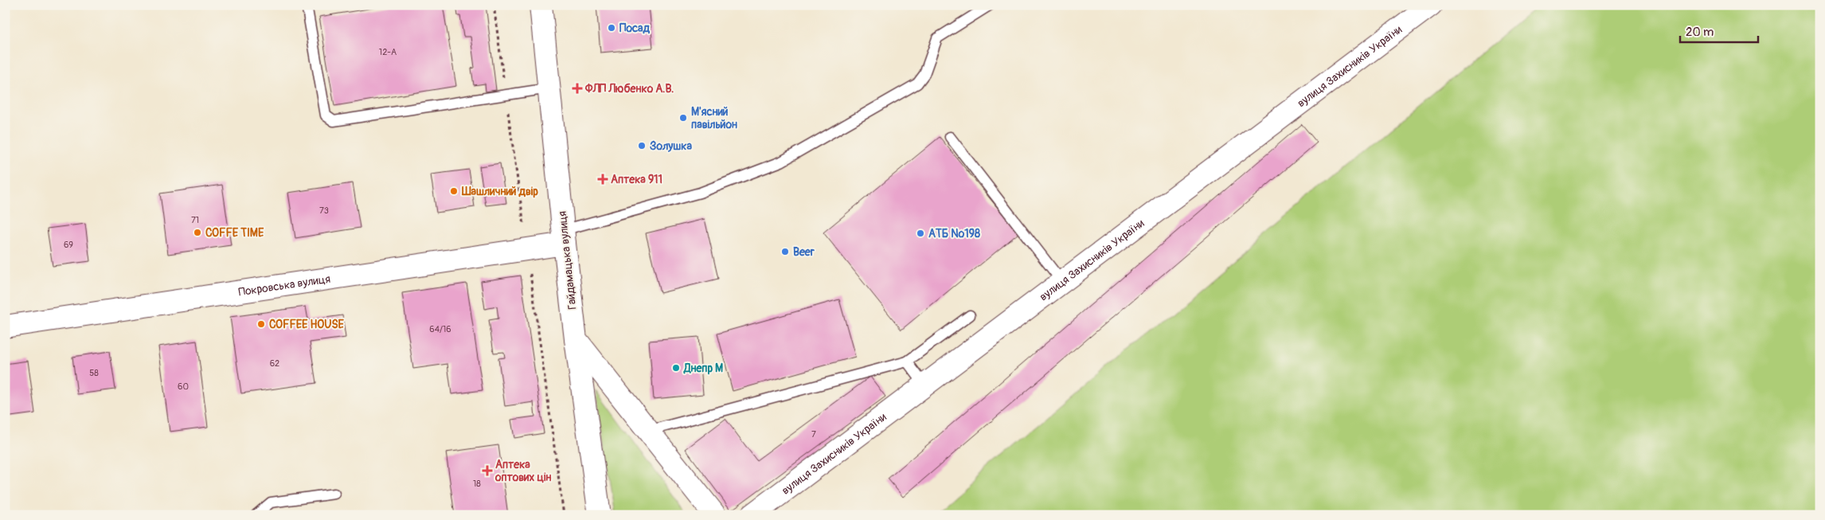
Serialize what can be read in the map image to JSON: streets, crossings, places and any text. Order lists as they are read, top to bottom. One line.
{"streets":{"street":["вулиця Захисників України","Гайдамацька вулиця","Покровська вулиця"]},"crossings":[["Гайдамацька вулиця","Покровська вулиця"]],"places":{"other":["Посад","М'ясний павільйон","Золушка","Шашличний двір","COFFE TIME","АТБ №198","Beer","COFFEE HOUSE","Днепр М"],"health":["ФЛП Любенко А.В.","Аптека 911","Аптека оптових цін"]},"house_numbers":["12-А","73","71","69","64/16","62","58","60","7","18"],"scale_bar":"20 m"}
